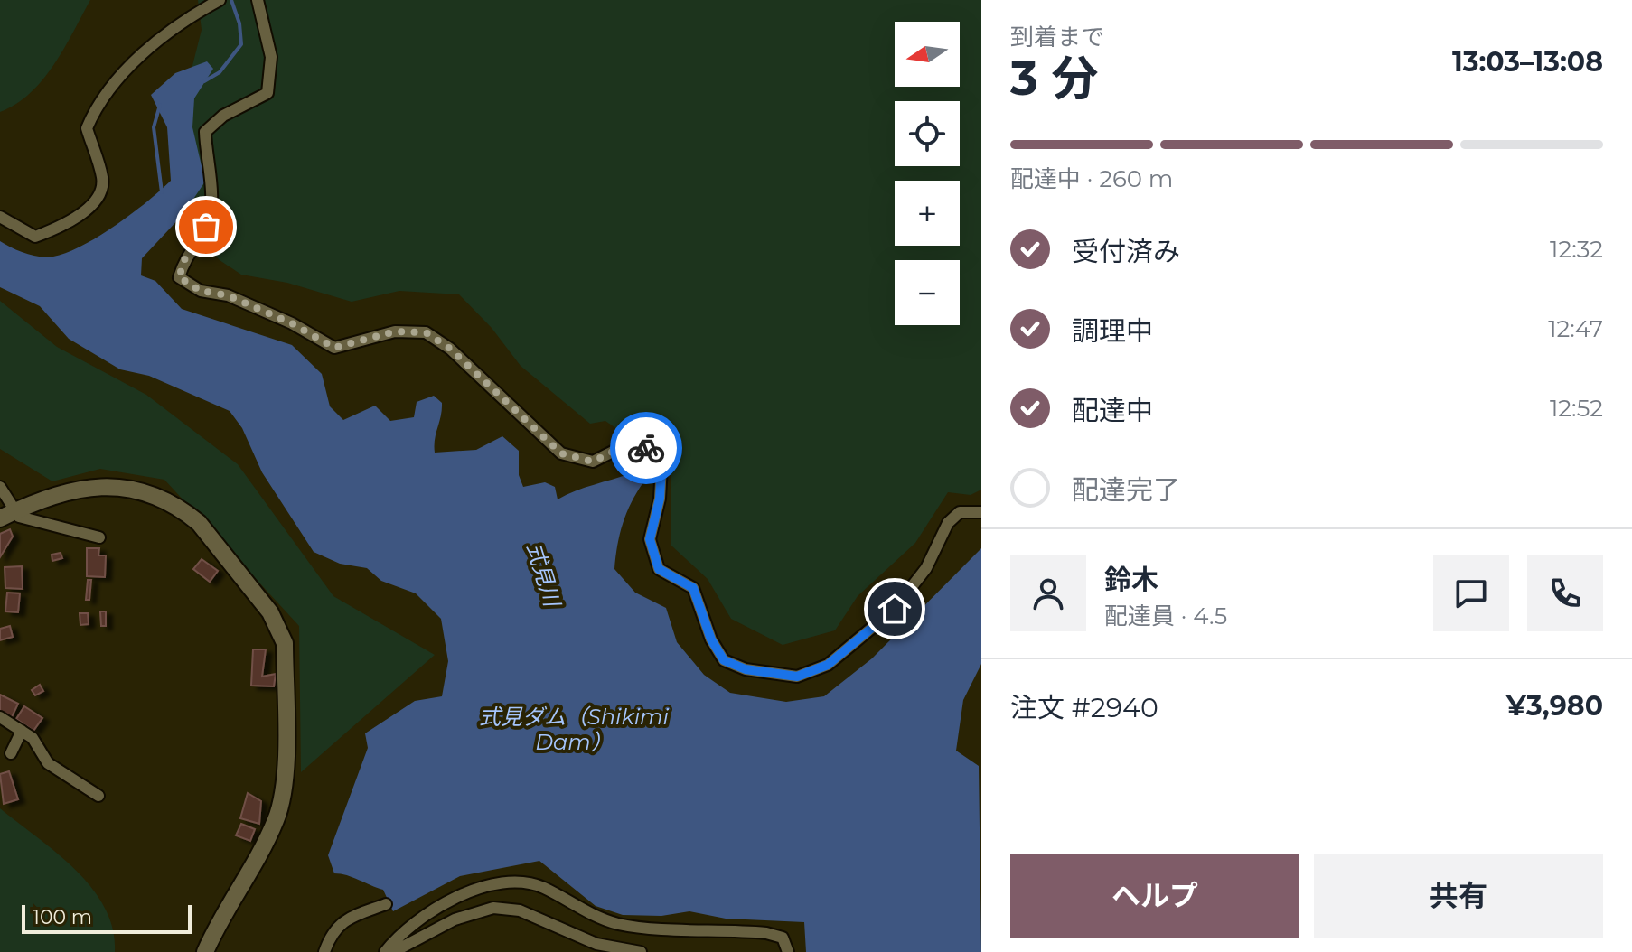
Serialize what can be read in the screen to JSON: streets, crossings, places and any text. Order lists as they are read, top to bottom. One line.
{"water":["式見川","式見ダム（Shikimi Dam）"],"scale_bar":"100 m","north":"left","page":{"heading":["3 分","到着まで","13:03–13:08"],"panel":["鈴木","配達員 · 4.5","注文 #2940","¥3,980"],"map_buttons":["+","−"],"bar":"配達中 · 260 m","list":[["受付済み","12:32"],["調理中","12:47"],["配達中","12:52"],"配達完了"],"buttons":["ヘルプ","共有"],"scale":"100 m"}}
